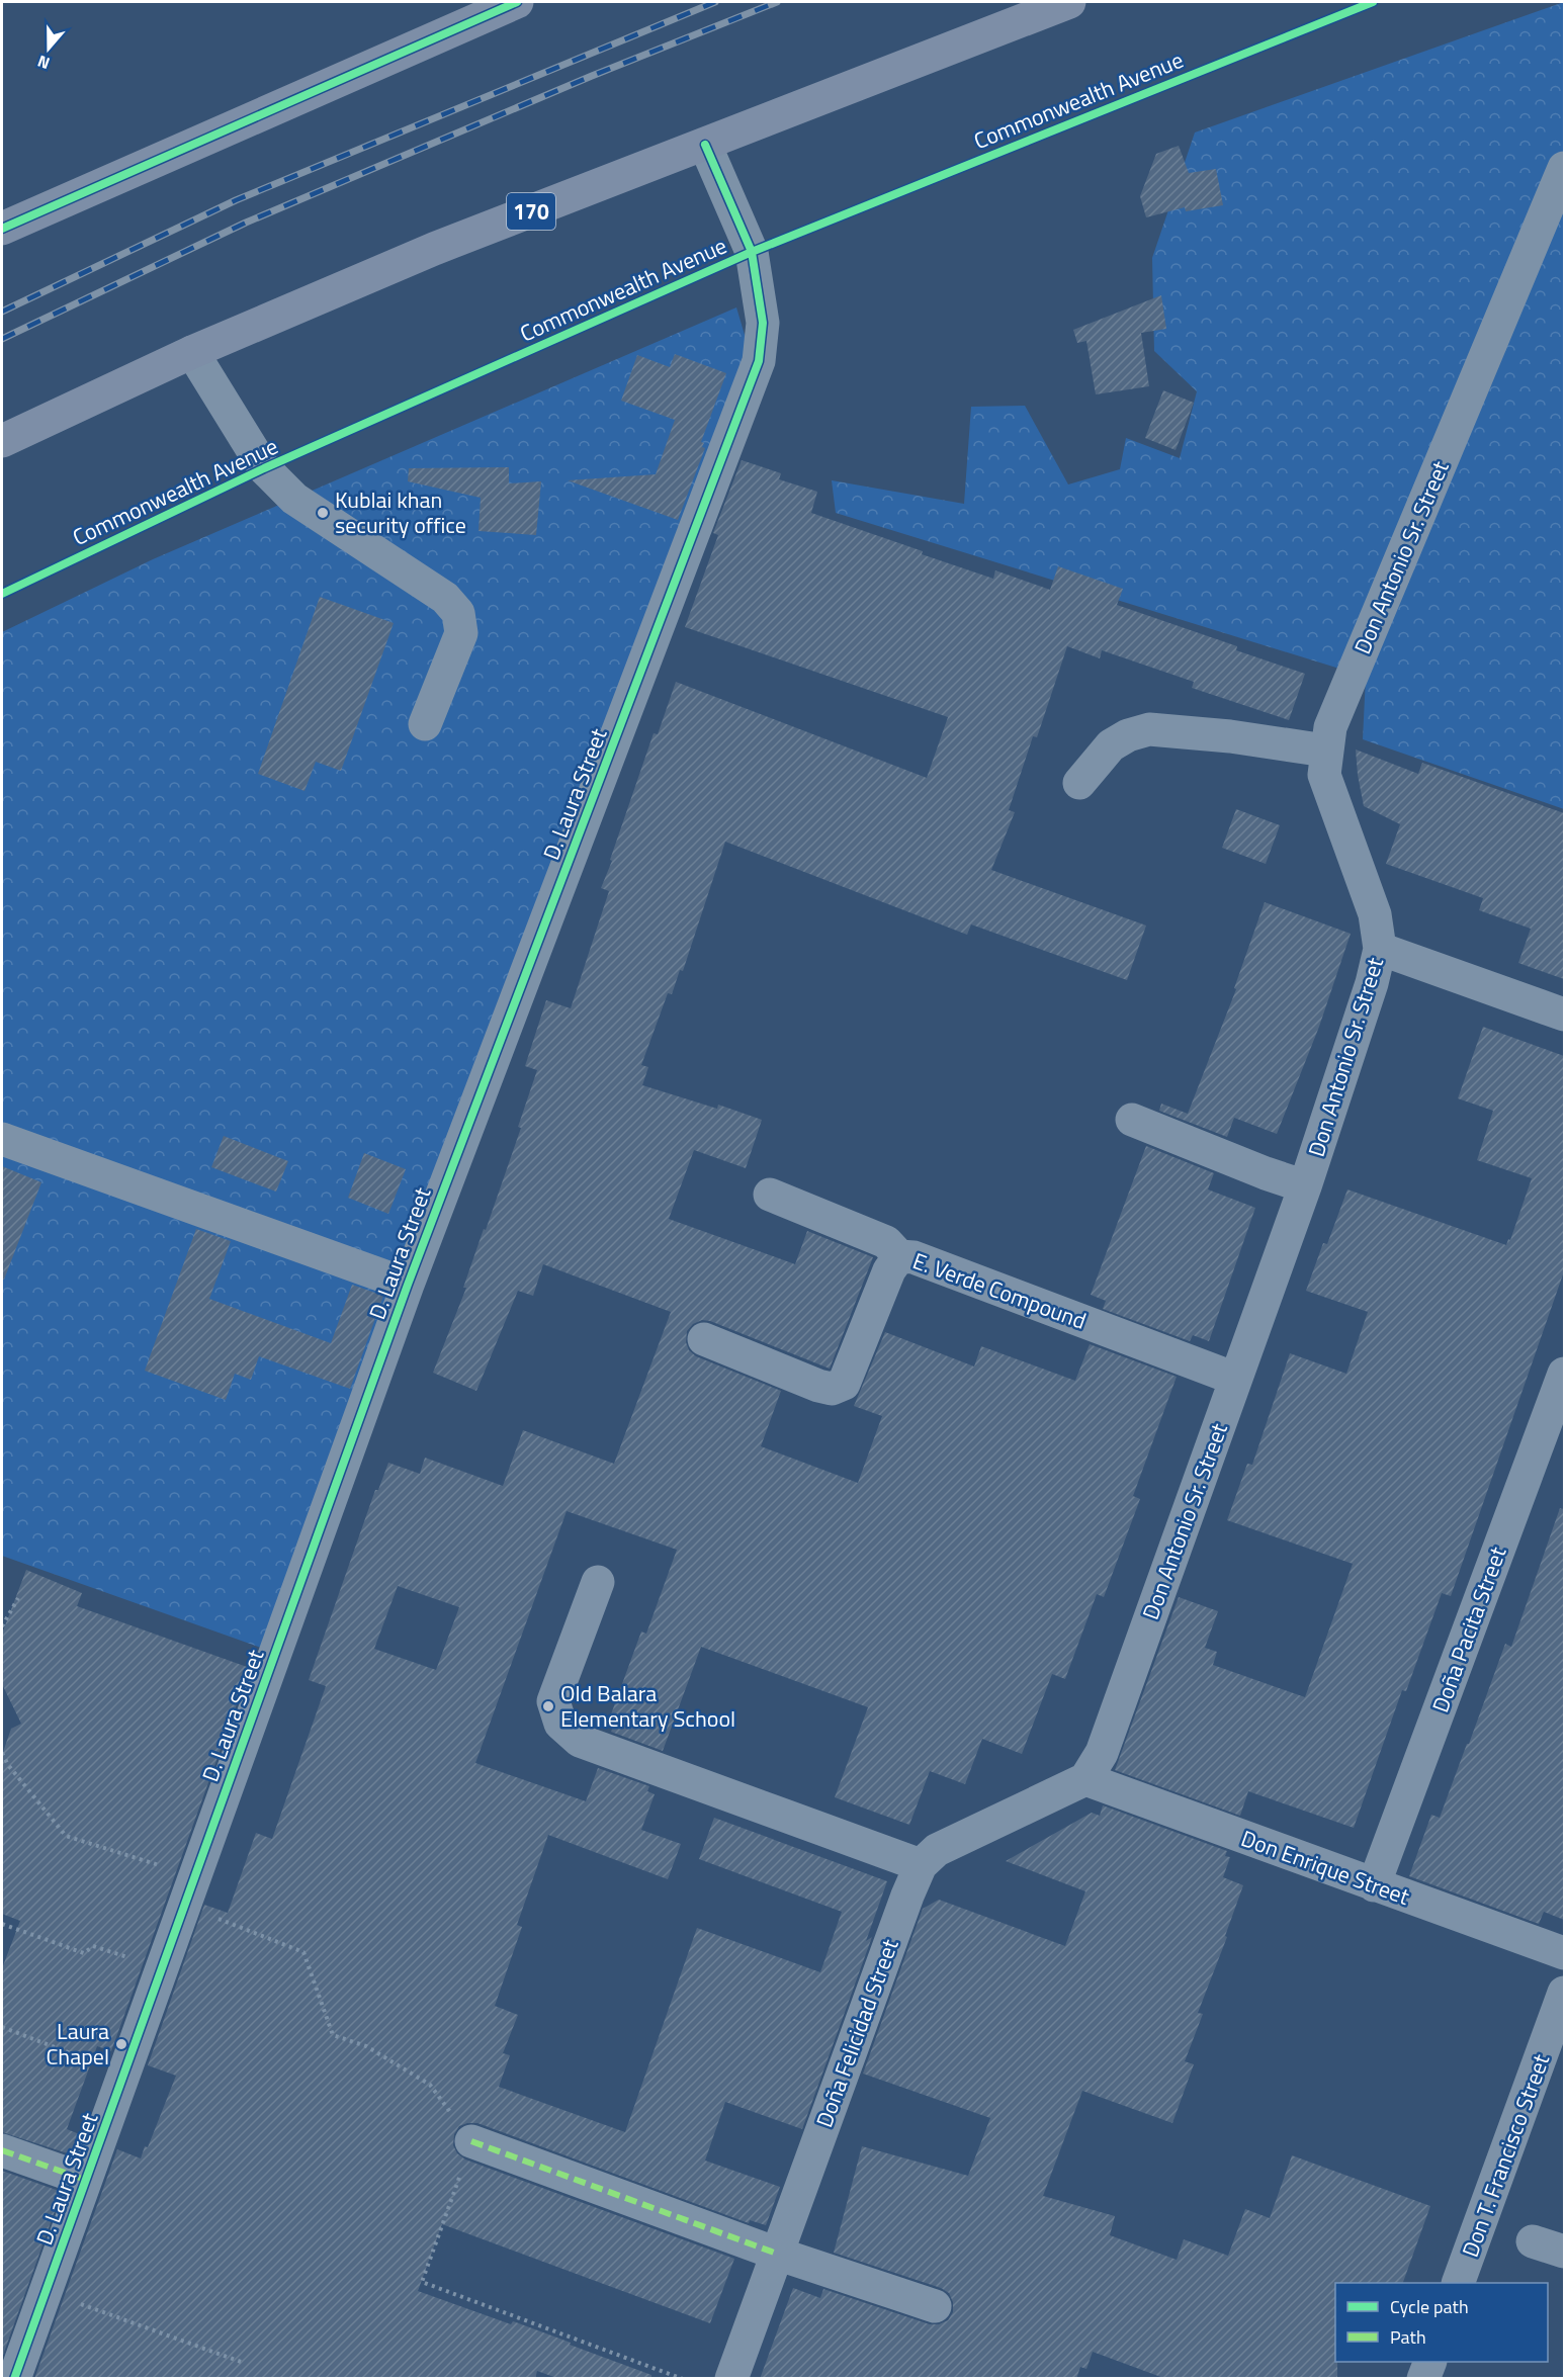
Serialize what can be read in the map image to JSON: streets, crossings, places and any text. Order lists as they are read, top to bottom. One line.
{"streets":{"main road":["170"],"street":["Don Antonio Sr. Street","D. Laura Street","E. Verde Compound","Doña Pacita Street","Don Enrique Street","Doña Felicidad Street","Don T. Francisco Street"],"cycle path":["Commonwealth Avenue"]},"crossings":[["170","D. Laura Street"],["Don Antonio Sr. Street","E. Verde Compound"],["Don Antonio Sr. Street","Don Enrique Street"],["Don Antonio Sr. Street","Doña Felicidad Street"],["Doña Pacita Street","Don Enrique Street"],["Don Enrique Street","Doña Felicidad Street"]],"places":["Kublai khan security office","Old Balara Elementary School","Laura Chapel"],"legend":["Cycle path","Path"],"north":"bottom"}
